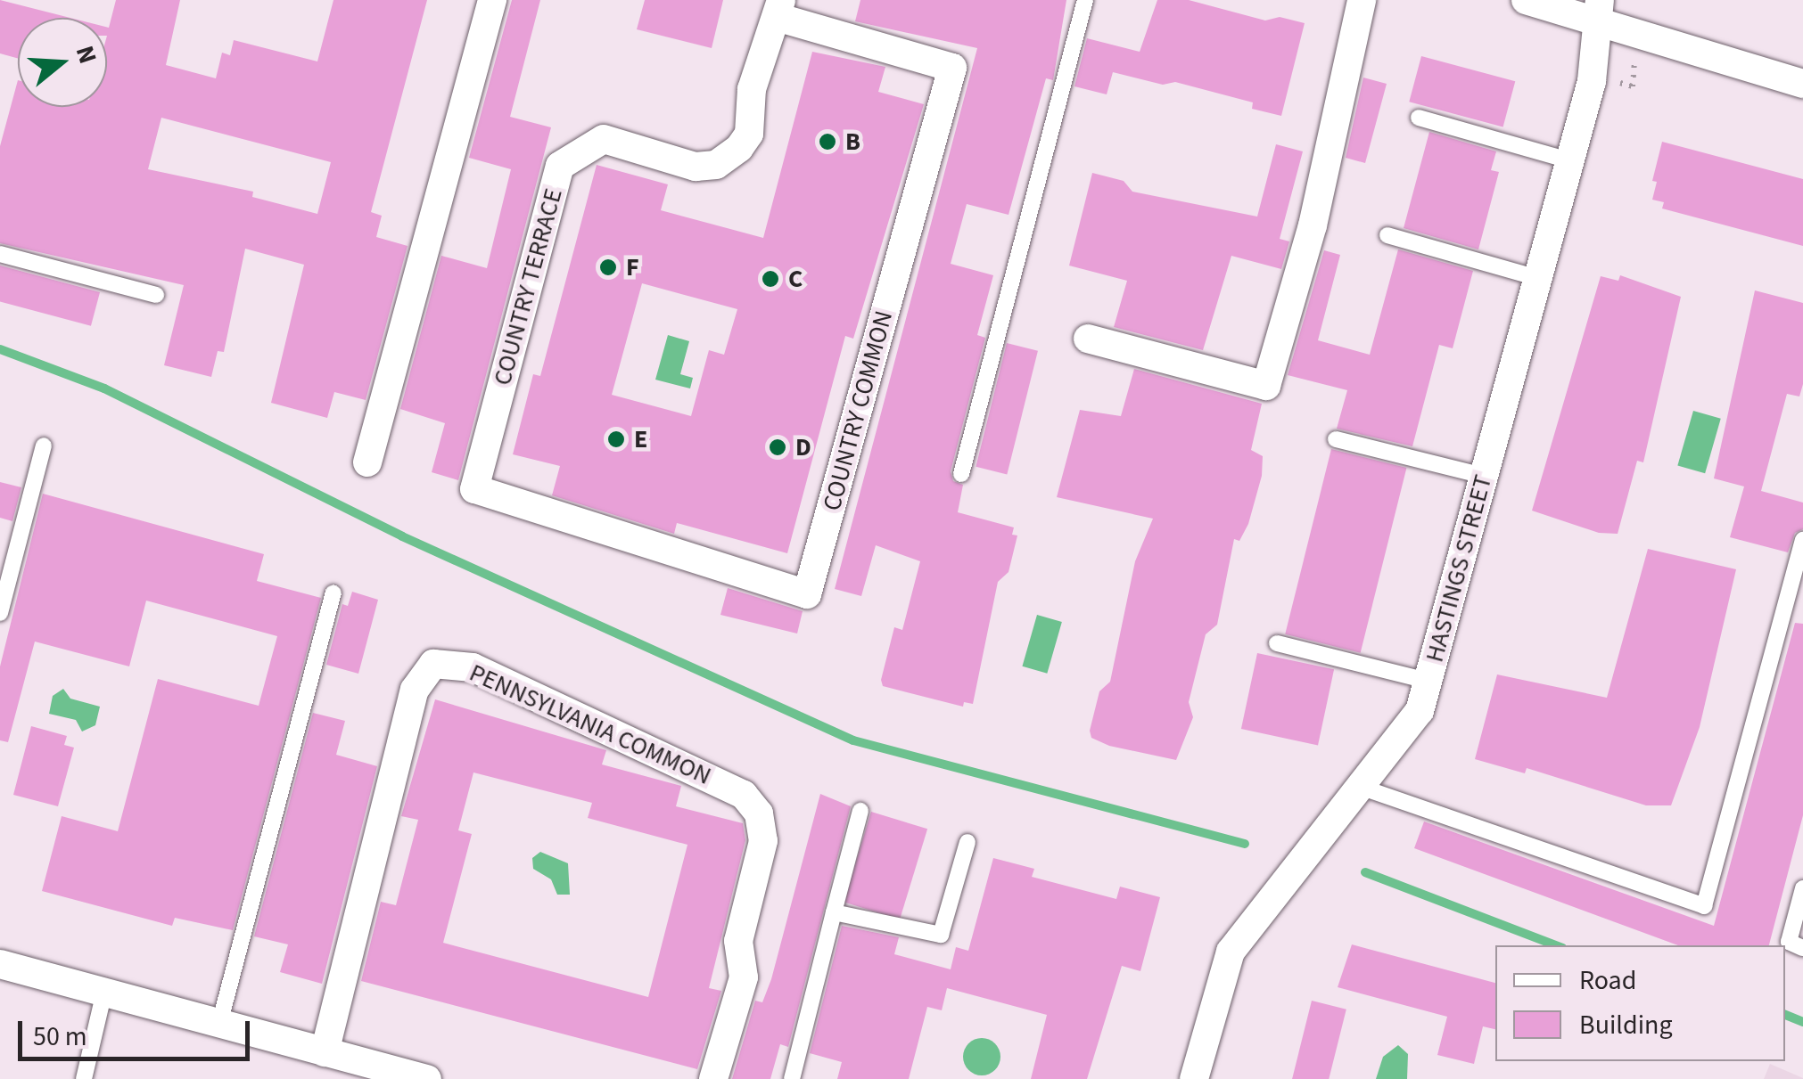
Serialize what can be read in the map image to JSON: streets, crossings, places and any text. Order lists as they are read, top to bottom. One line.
{"streets":{"street":["COUNTRY TERRACE","COUNTRY COMMON","HASTINGS STREET","PENNSYLVANIA COMMON"]},"crossings":[["COUNTRY TERRACE","COUNTRY COMMON"]],"places":["B","F","C","E","D"],"legend":["Road","Building"],"scale_bar":"50 m","north":"right"}
